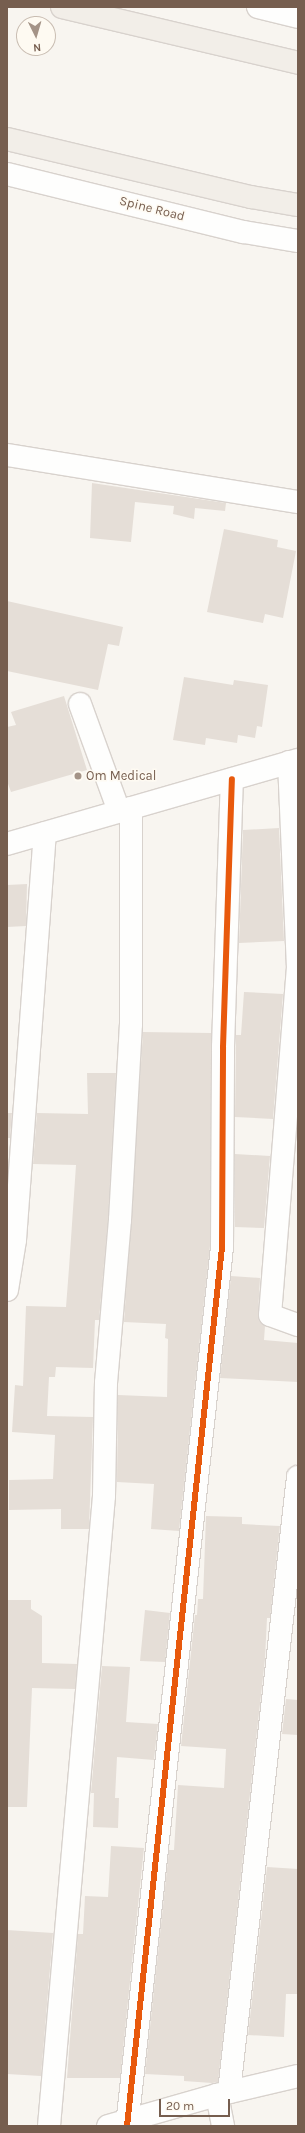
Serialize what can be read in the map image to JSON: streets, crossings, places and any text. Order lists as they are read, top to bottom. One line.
{"streets":{"street":["Spine Road"]},"places":["Om Medical"],"scale_bar":"20 m","north":"bottom"}
